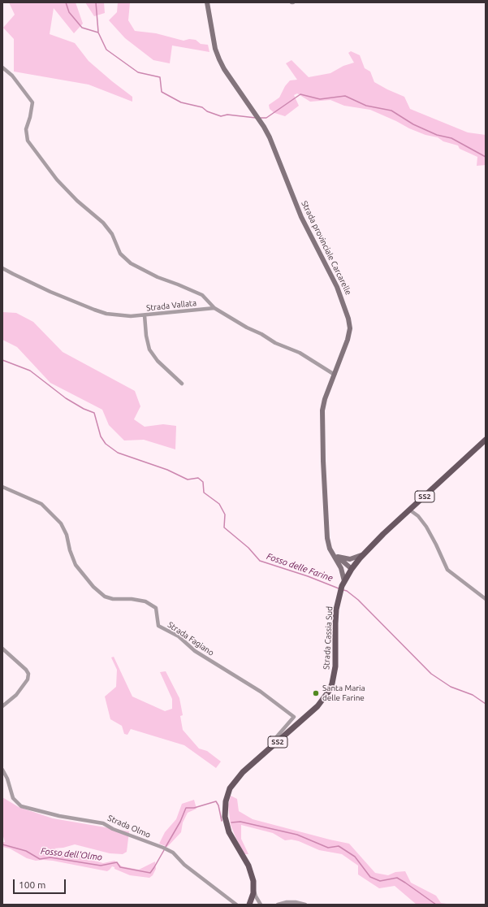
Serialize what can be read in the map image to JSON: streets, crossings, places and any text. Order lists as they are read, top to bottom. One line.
{"streets":{"main road":["Strada provinciale Carcarelle","SS2","Strada Cassia Sud"],"street":["Strada Vallata","Strada Fagiano","Strada Olmo"]},"crossings":[["Strada provinciale Carcarelle","Strada Cassia Sud"],["Strada Cassia Sud","Strada Fagiano"]],"water":["Fosso delle Farine","Fosso dell'Olmo"],"places":["Santa Maria delle Farine"],"scale_bar":"100 m"}
